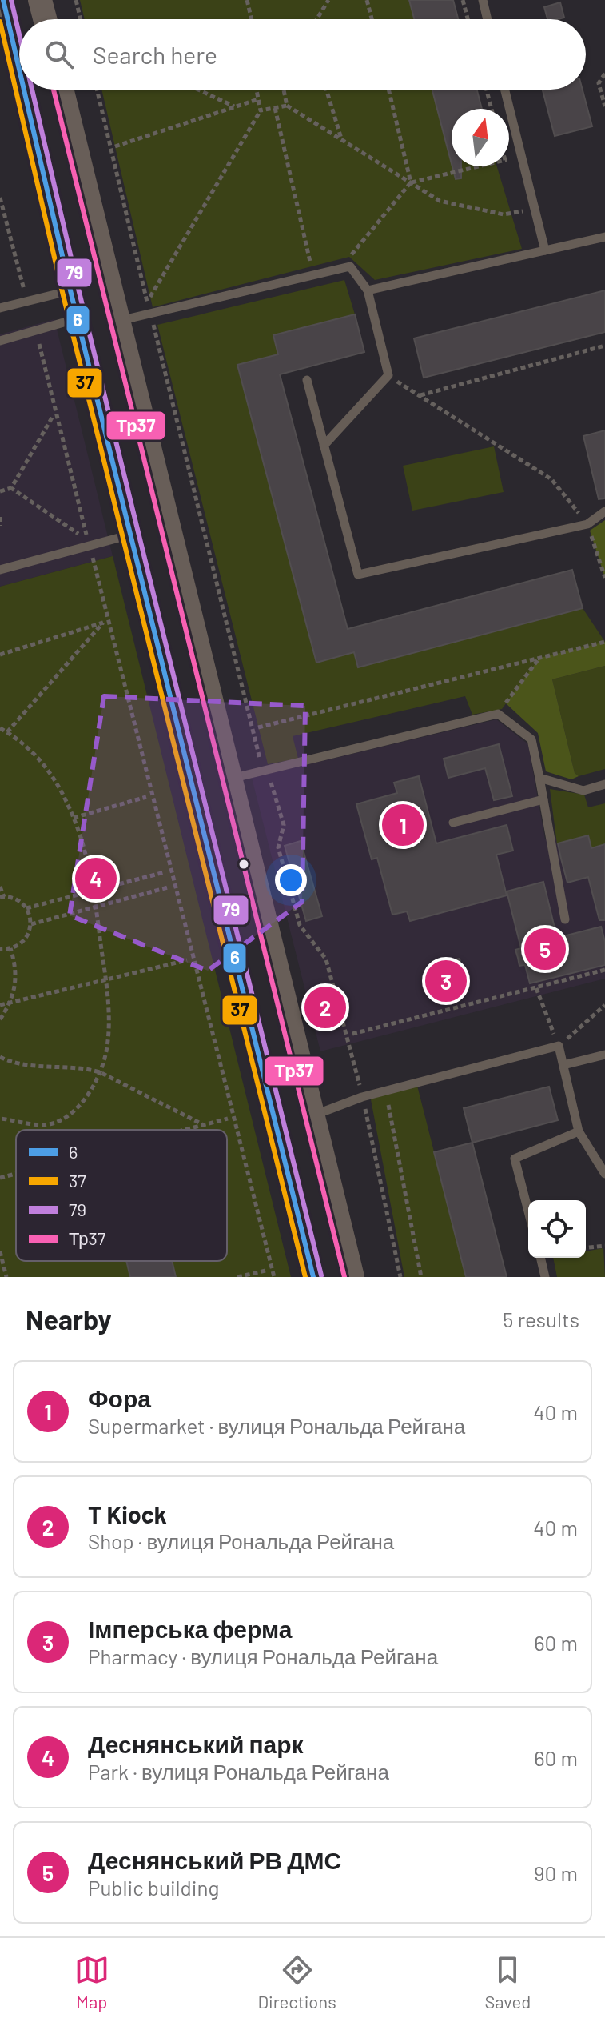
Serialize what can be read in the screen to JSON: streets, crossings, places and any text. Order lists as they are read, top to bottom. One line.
{"lines":["transit line 6","transit line 79","transit line 37","transit line Тр37"],"legend":["6","37","79","Тр37"],"north":"top","page":{"search":"Search here","pins":["1","4","5","3","2"],"heading":["Nearby","5 results"],"list":[{"mark":"1","name":"Фора","note":"Supermarket · вулиця Рональда Рейгана","value":"40 m"},{"mark":"2","name":"T Kiock","note":"Shop · вулиця Рональда Рейгана","value":"40 m"},{"mark":"3","name":"Імперська ферма","note":"Pharmacy · вулиця Рональда Рейгана","value":"60 m"},{"mark":"4","name":"Деснянський парк","note":"Park · вулиця Рональда Рейгана","value":"60 m"},{"mark":"5","name":"Деснянський РВ ДМС","note":"Public building","value":"90 m"}],"nav":["Map","Directions","Saved"]}}
